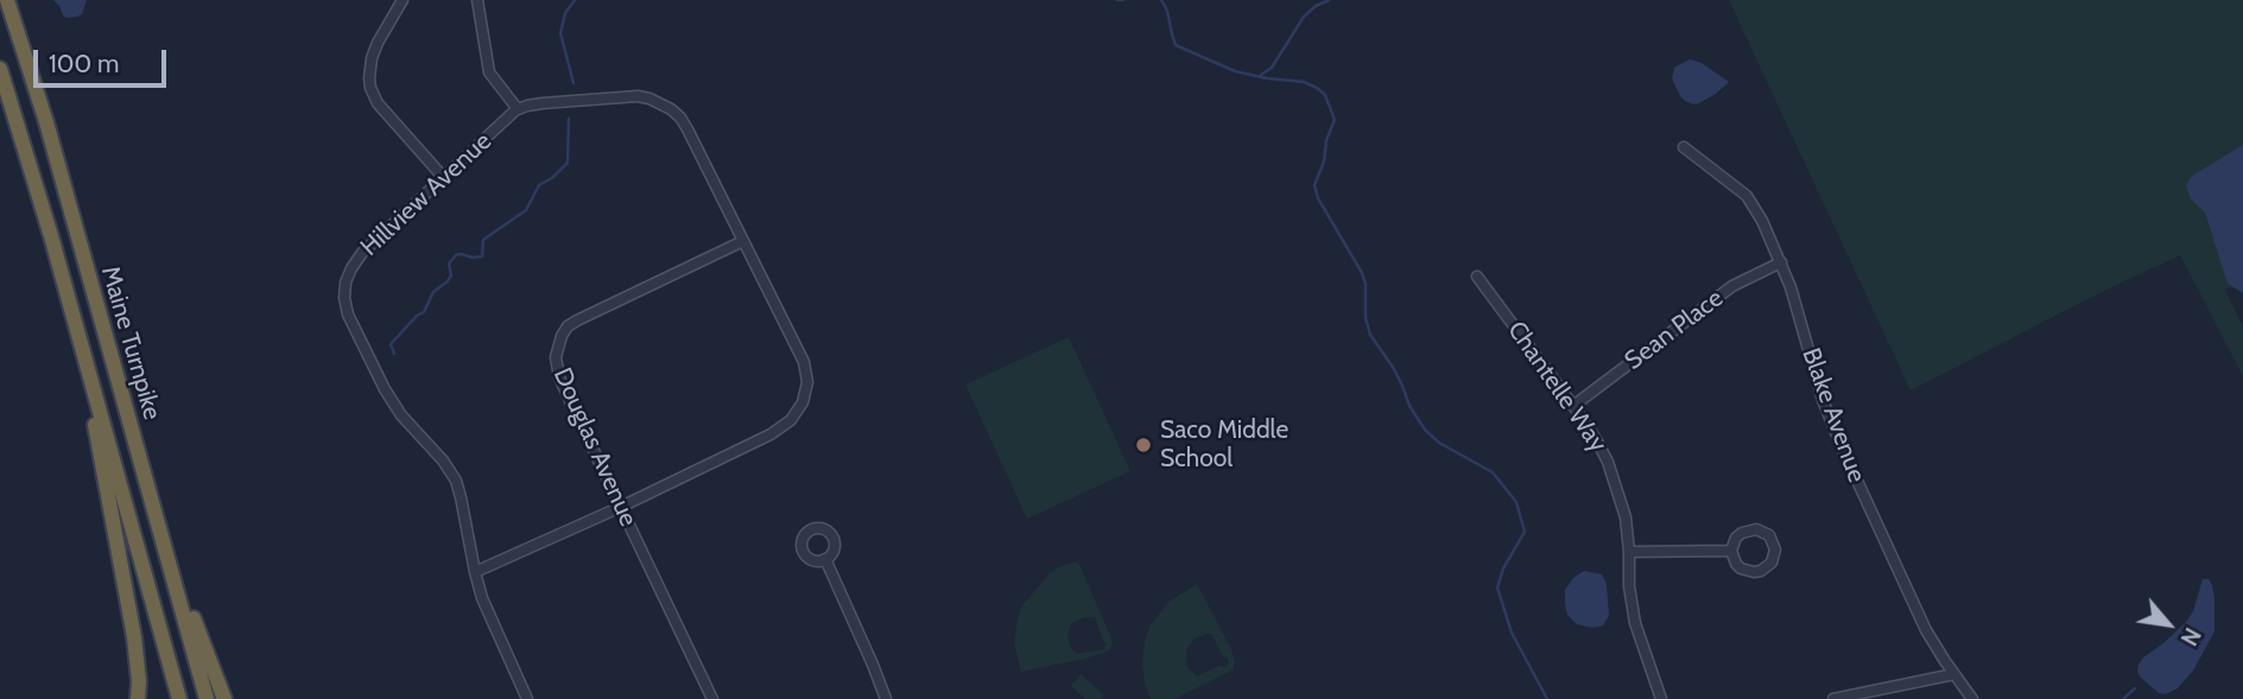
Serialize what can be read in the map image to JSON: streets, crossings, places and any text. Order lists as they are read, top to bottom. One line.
{"streets":{"highway":["Maine Turnpike"],"street":["Hillview Avenue","Sean Place","Chantelle Way","Blake Avenue","Douglas Avenue"]},"crossings":[["Sean Place","Chantelle Way"],["Sean Place","Blake Avenue"]],"places":["Saco Middle School"],"scale_bar":"100 m","north":"bottom right"}
